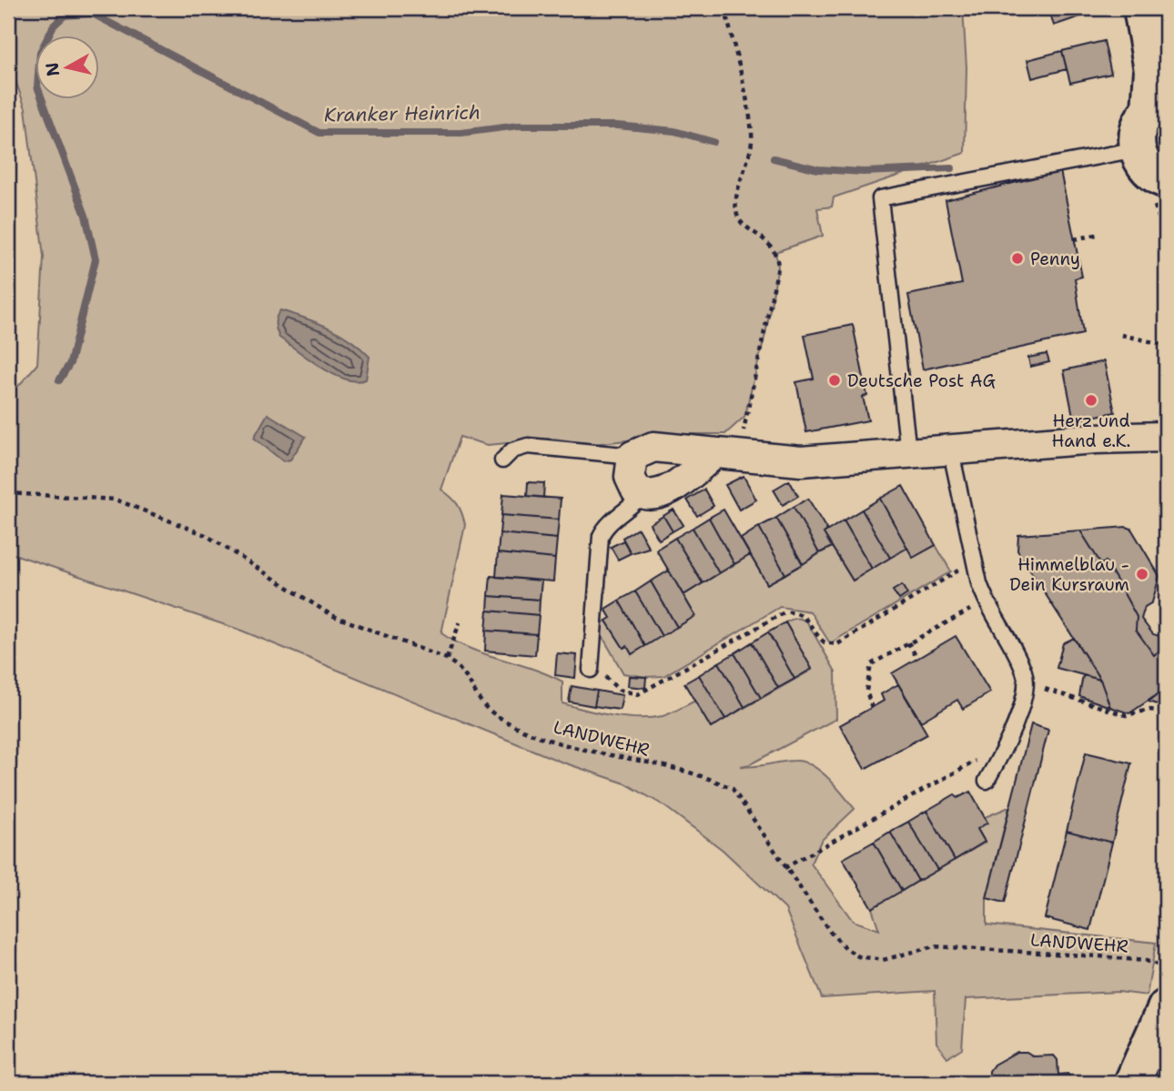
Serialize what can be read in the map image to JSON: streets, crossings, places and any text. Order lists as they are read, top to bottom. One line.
{"streets":{"path":["LANDWEHR"]},"water":["Kranker Heinrich"],"places":["Penny","Deutsche Post AG","Herz und Hand e.K.","Himmelblau - Dein Kursraum"],"north":"left"}
